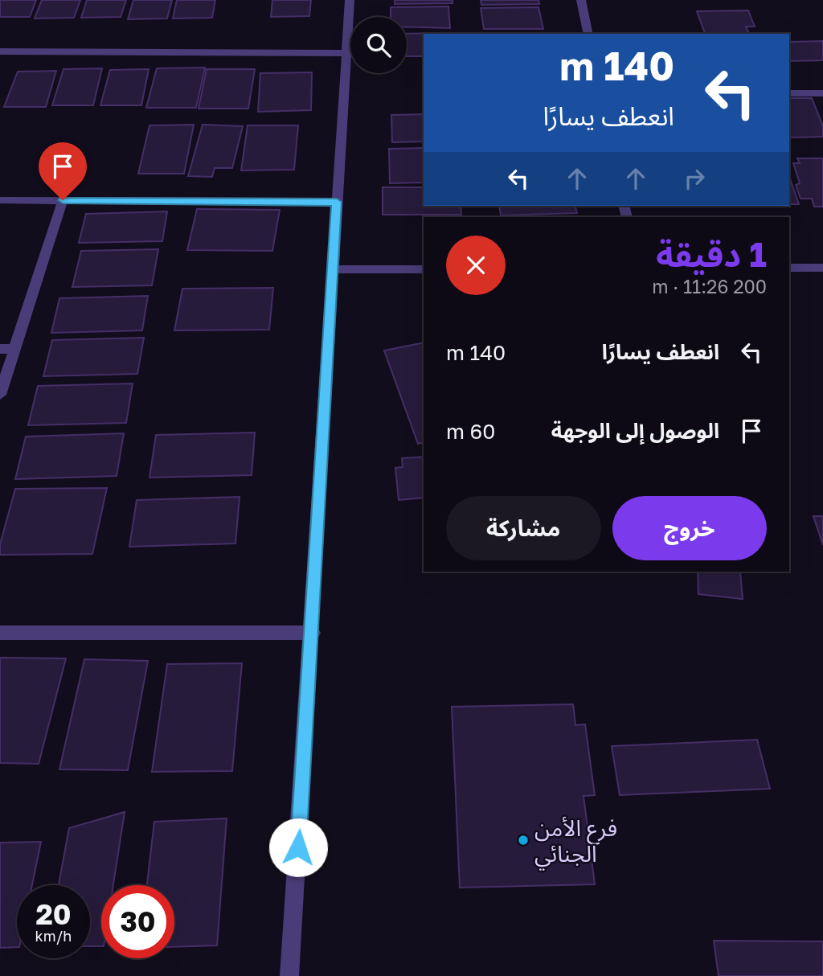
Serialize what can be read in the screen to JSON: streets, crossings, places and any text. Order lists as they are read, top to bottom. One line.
{"places":["فرع الأمن الجنائي"],"page":{"turn":["140 m","انعطف يسارًا"],"heading":["1 دقيقة","200 m · 11:26"],"list":[{"name":"انعطف يسارًا","value":"140 m"},{"name":"الوصول إلى الوجهة","value":"60 m"}],"buttons":["خروج","مشاركة"],"speed":"20 km/h","limit":"30"}}
